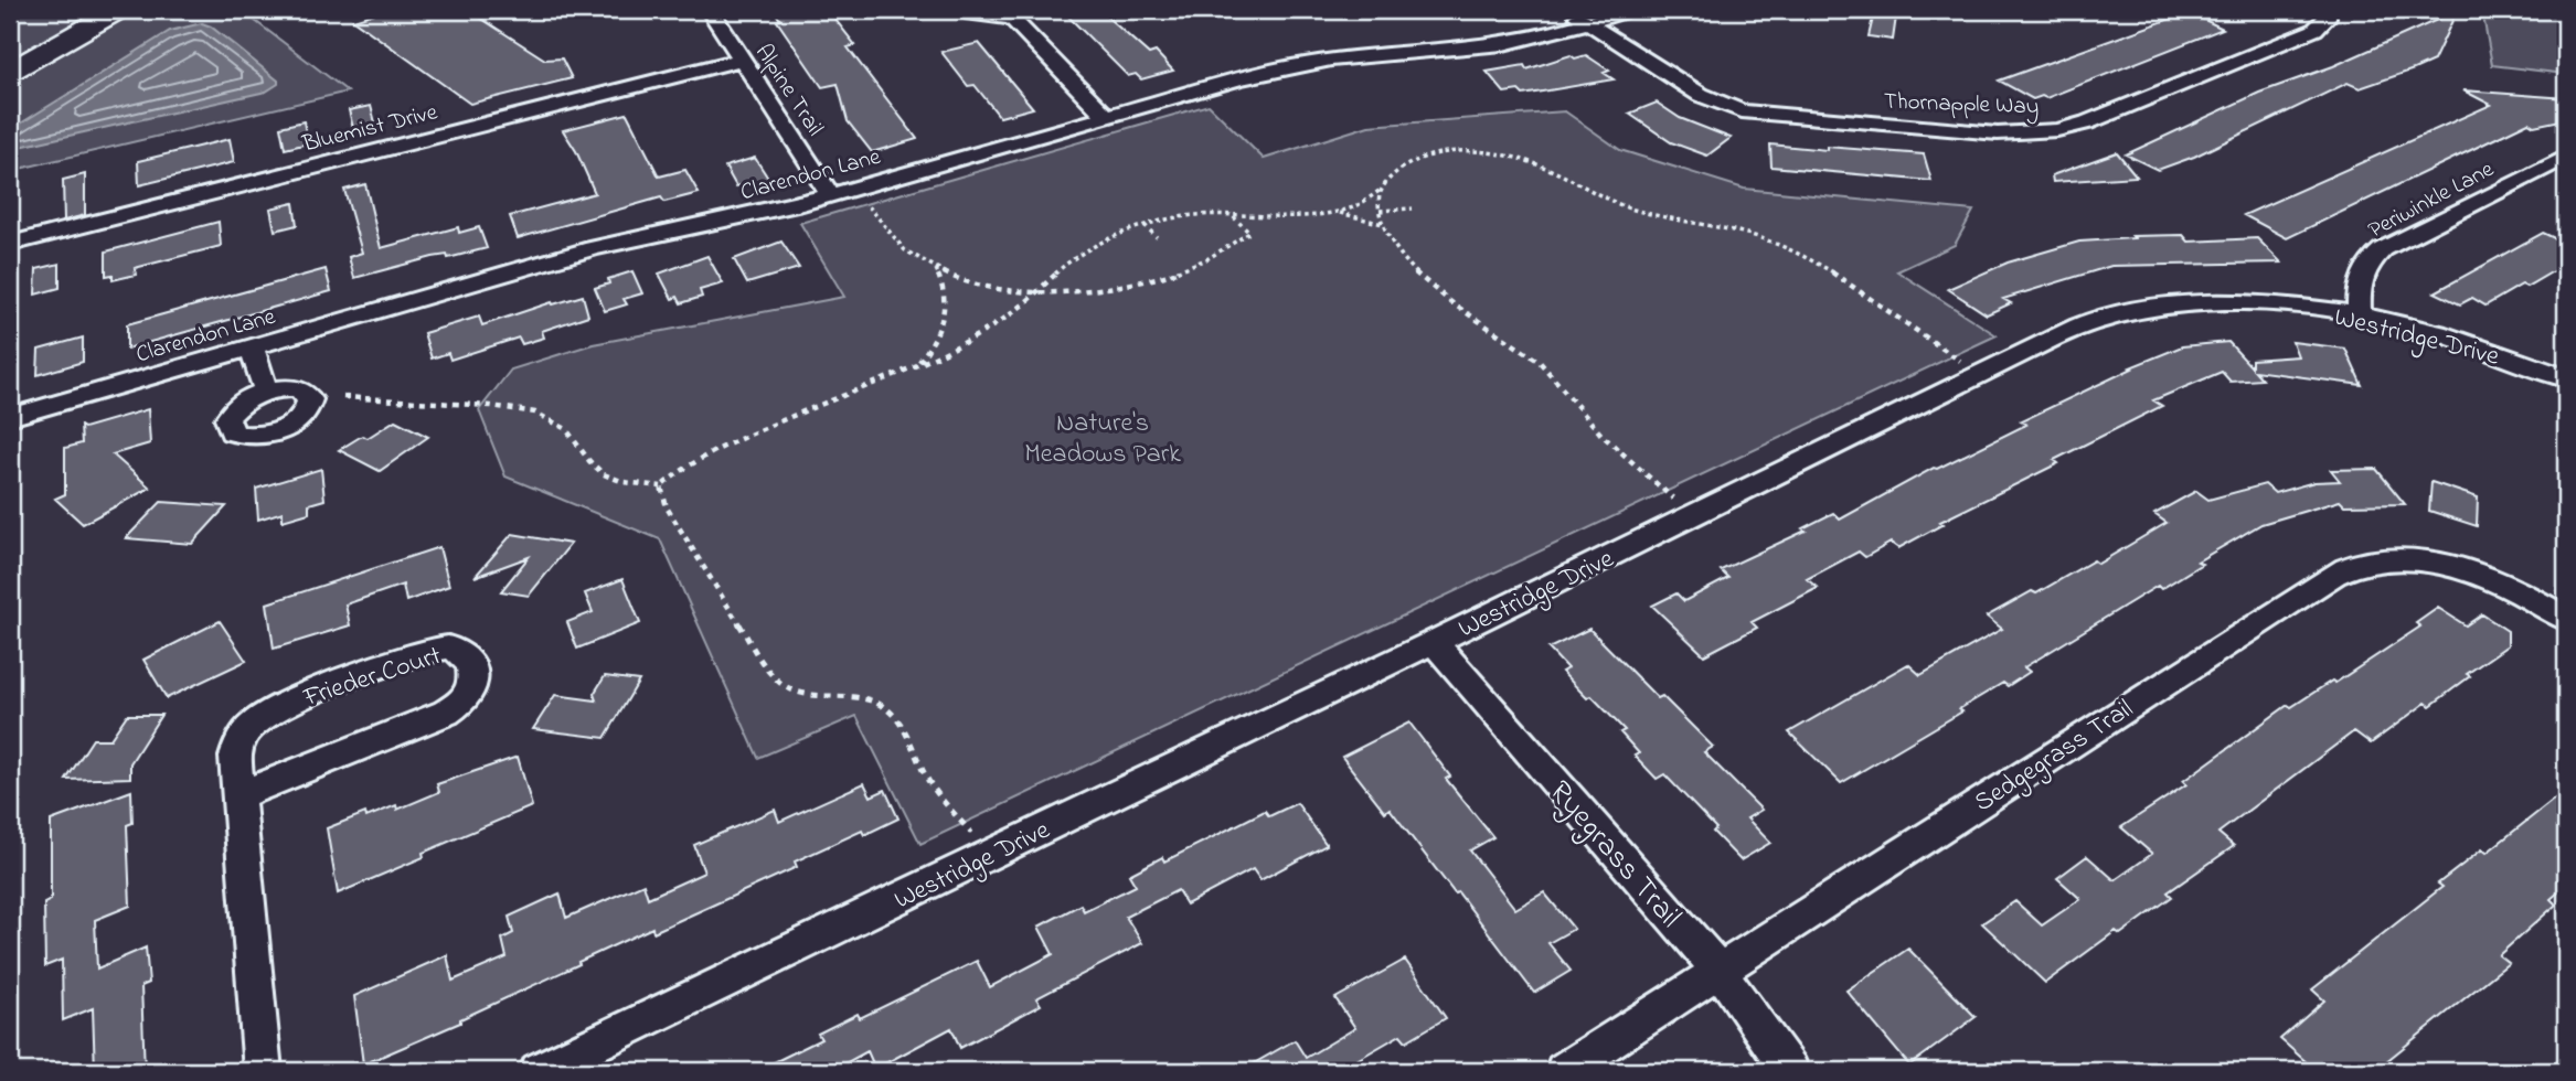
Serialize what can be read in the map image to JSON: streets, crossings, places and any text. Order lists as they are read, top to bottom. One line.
{"streets":{"street":["Alpine Trail","Thornapple Way","Bluemist Drive","Clarendon Lane","Periwinkle Lane","Westridge Drive","Frieder Court","Sedgegrass Trail","Ryegrass Trail"]},"crossings":[["Alpine Trail","Bluemist Drive"],["Alpine Trail","Clarendon Lane"],["Thornapple Way","Clarendon Lane"],["Periwinkle Lane","Westridge Drive"],["Westridge Drive","Ryegrass Trail"],["Sedgegrass Trail","Ryegrass Trail"]],"parks":["Nature's Meadows Park"]}
